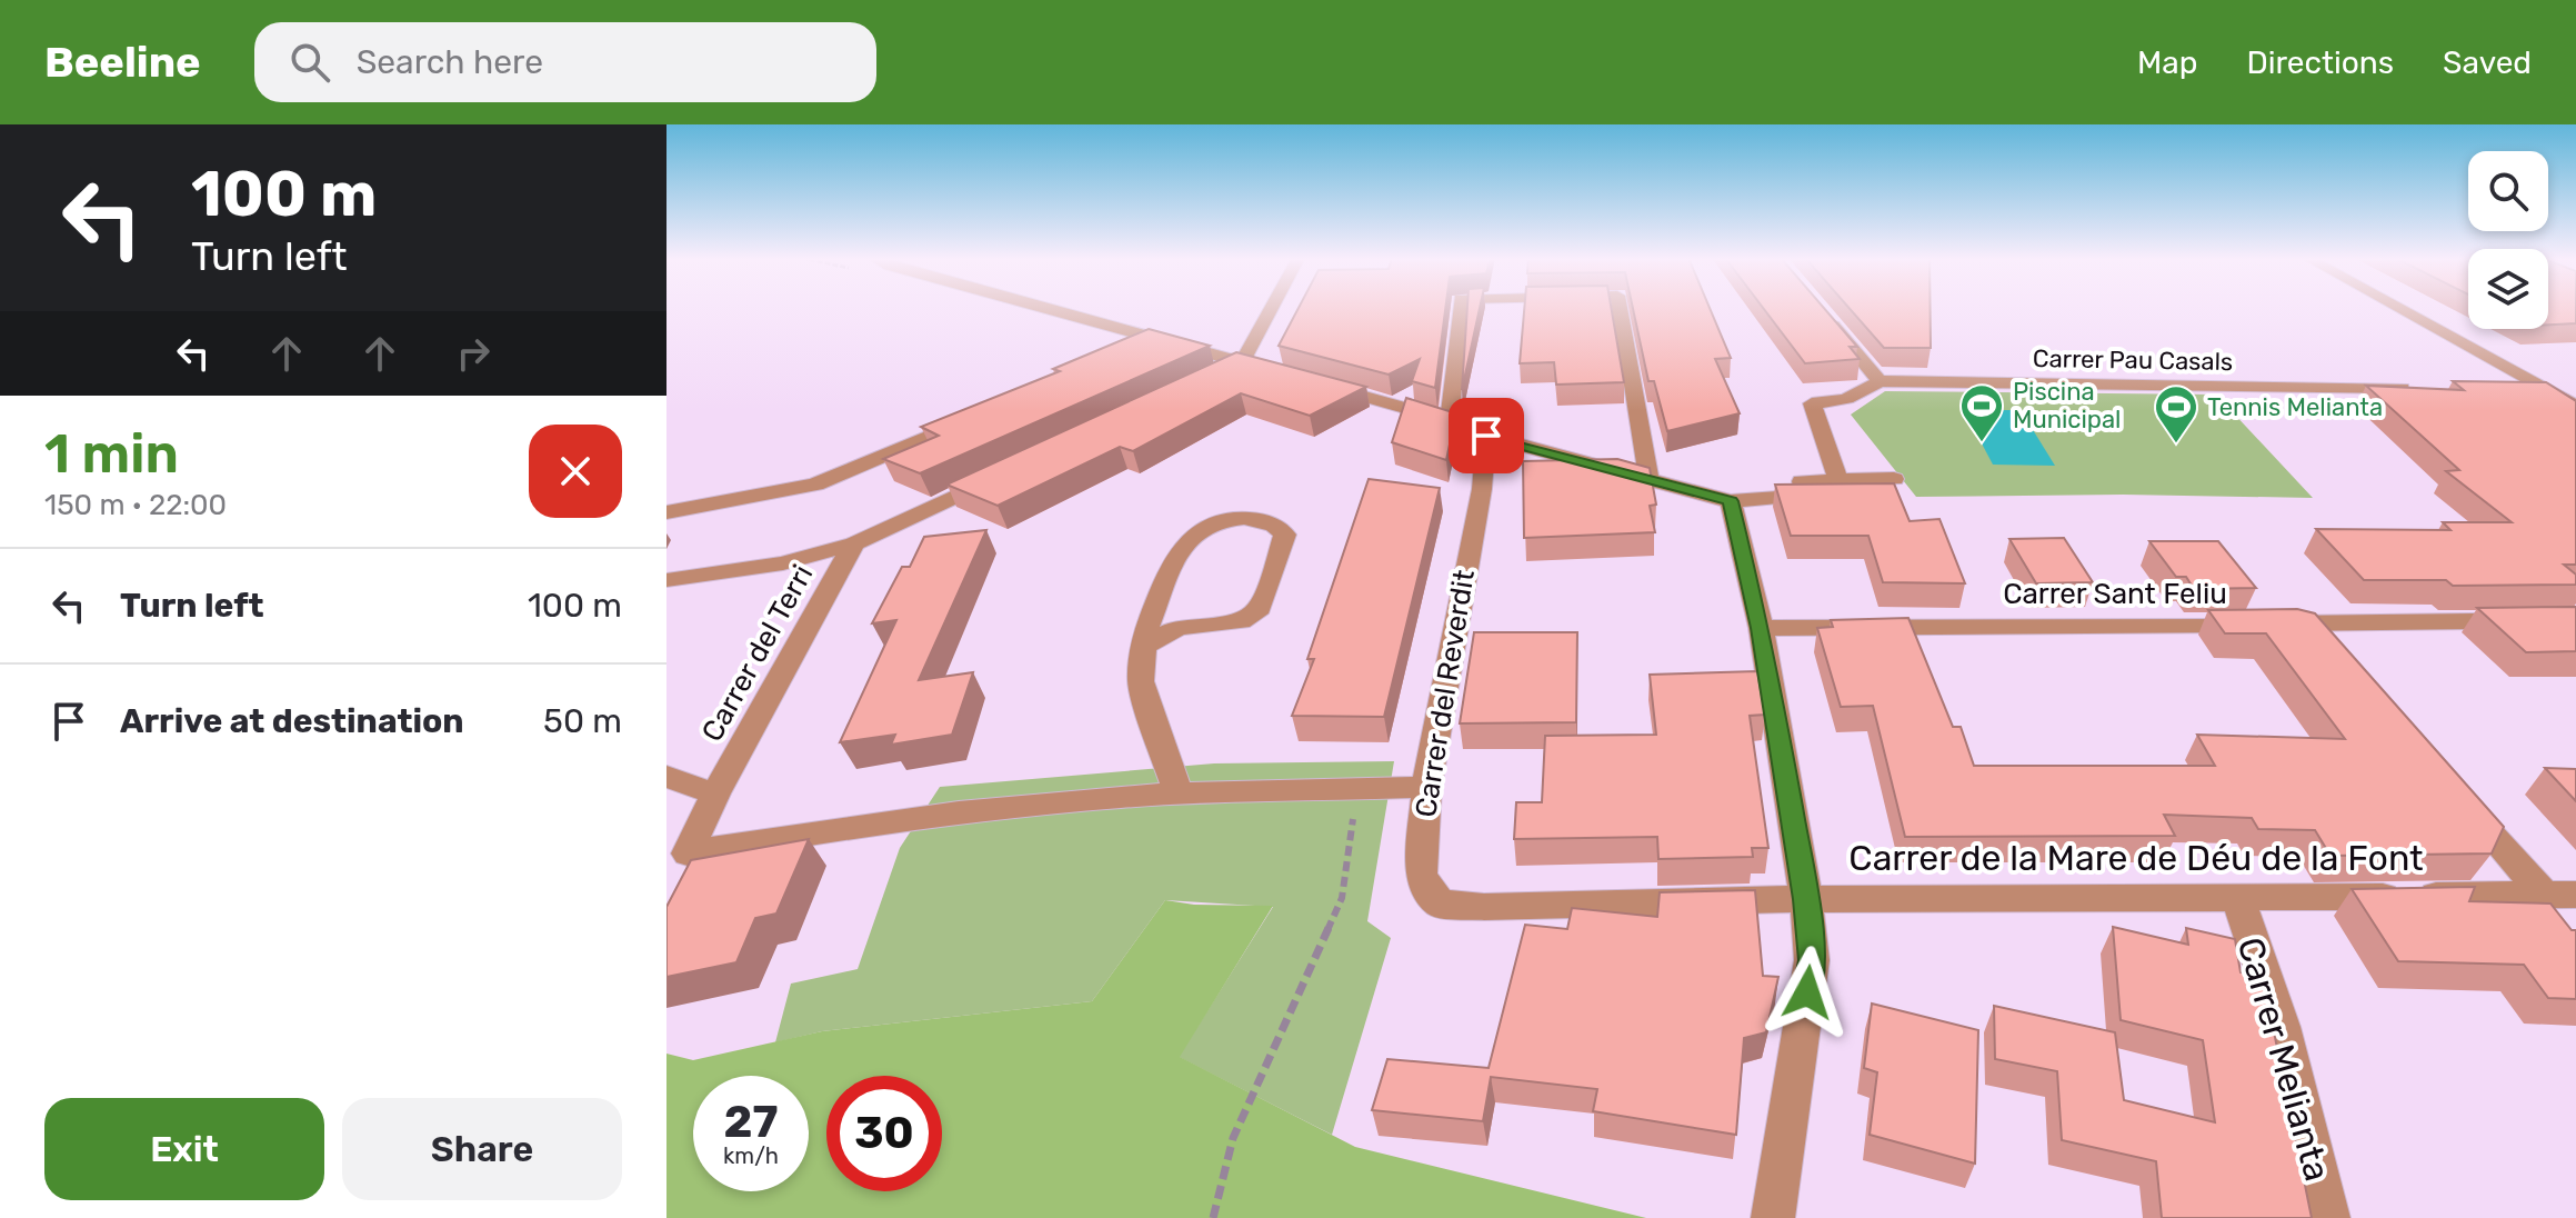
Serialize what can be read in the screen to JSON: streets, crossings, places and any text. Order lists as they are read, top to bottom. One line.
{"streets":{"street":["Carrer Pau Casals","Carrer Sant Feliu","Carrer del Terri","Carrer del Reverdit","Carrer de la Mare de Déu de la Font","Carrer Melianta"]},"crossings":[["Carrer del Reverdit","Carrer de la Mare de Déu de la Font"],["Carrer de la Mare de Déu de la Font","Carrer Melianta"]],"places":{"sports":["Piscina Municipal","Tennis Melianta"]},"page":{"header":"Beeline","search":"Search here","nav":["Map","Directions","Saved"],"turn":["100 m","Turn left"],"heading":["1 min","150 m · 22:00"],"list":[{"name":"Turn left","value":"100 m"},{"name":"Arrive at destination","value":"50 m"}],"speed":"27 km/h","limit":"30","buttons":["Exit","Share"]}}
